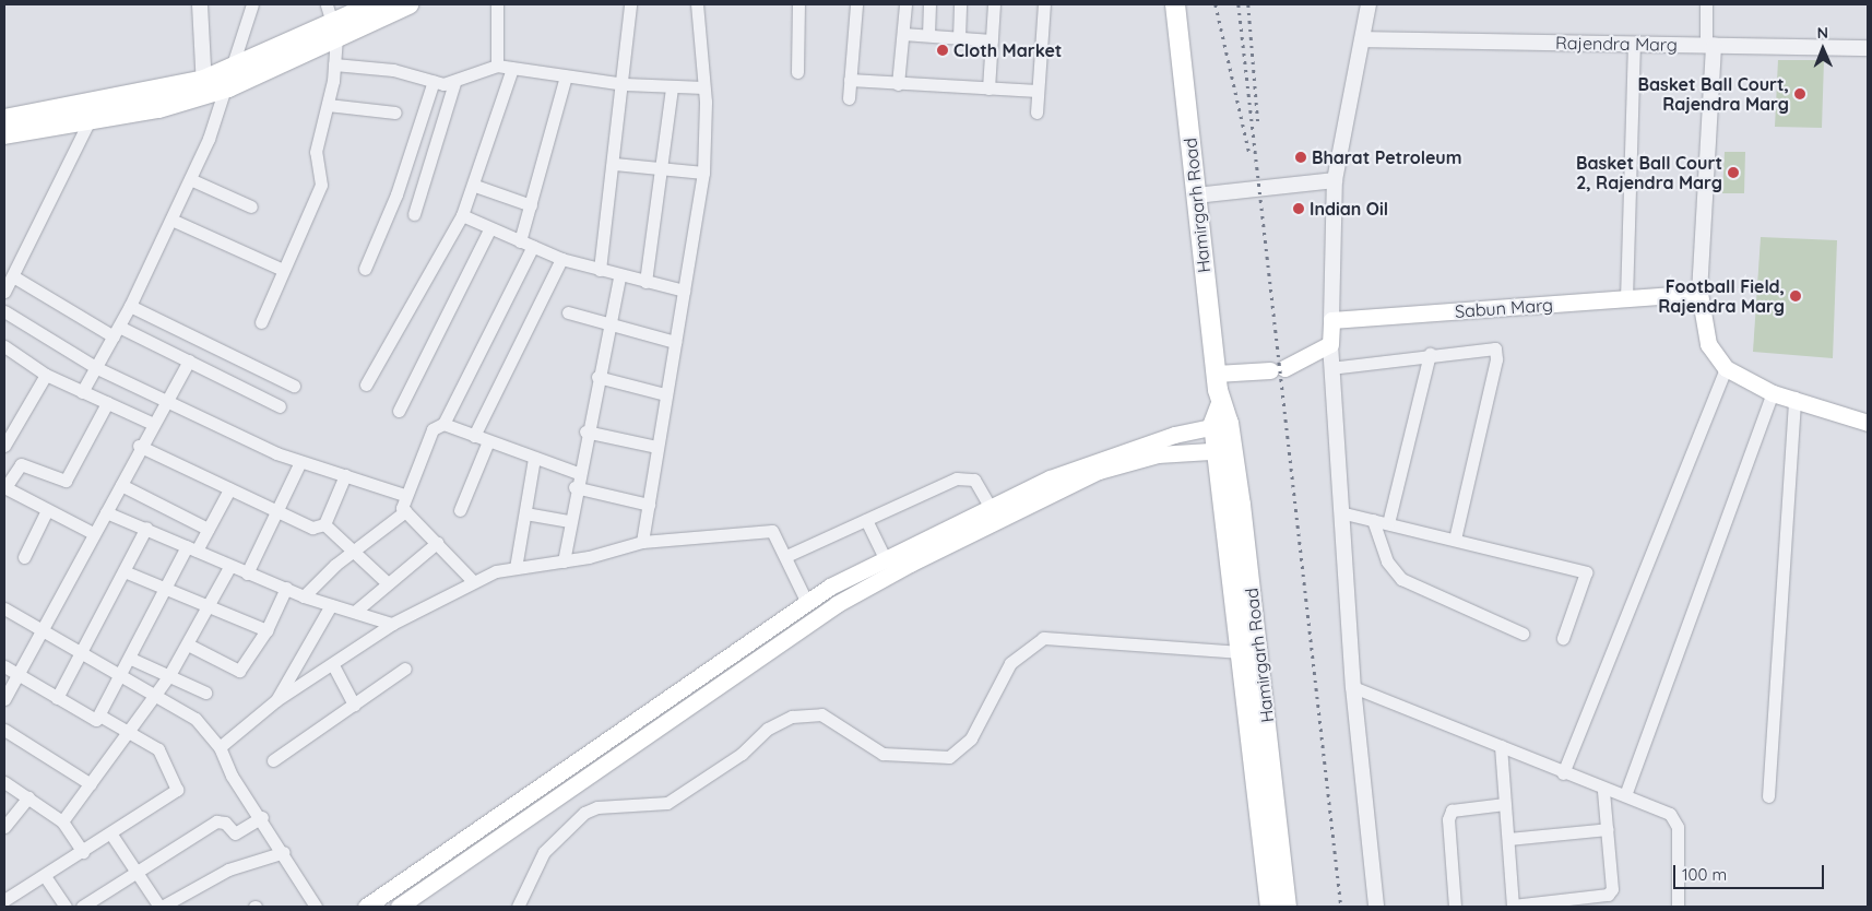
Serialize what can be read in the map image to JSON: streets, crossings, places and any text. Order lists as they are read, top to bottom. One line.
{"streets":{"main road":["Hamirgarh Road","Sabun Marg"],"street":["Rajendra Marg"]},"places":["Cloth Market","Basket Ball Court, Rajendra Marg","Bharat Petroleum","Basket Ball Court 2, Rajendra Marg","Indian Oil","Football Field, Rajendra Marg"],"scale_bar":"100 m","north":"top"}
